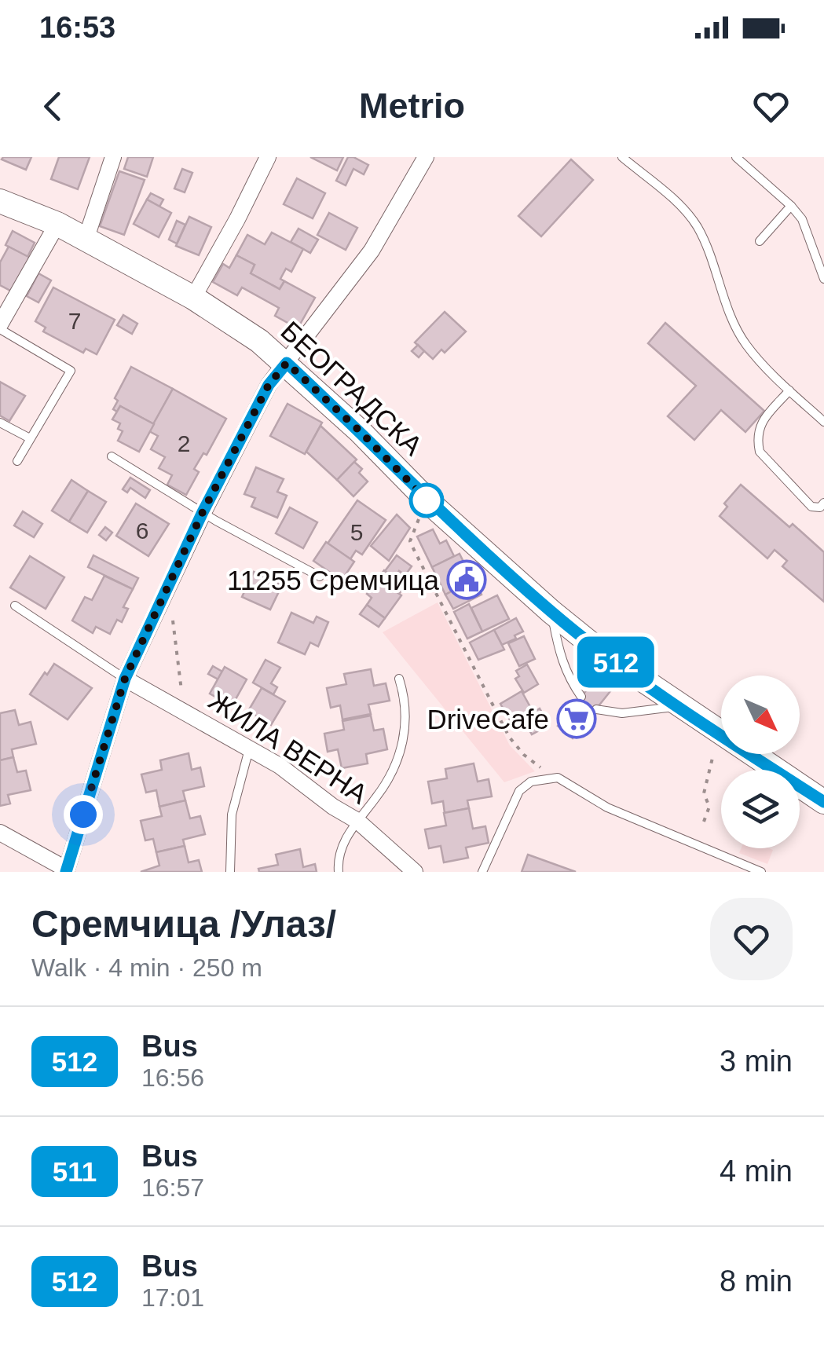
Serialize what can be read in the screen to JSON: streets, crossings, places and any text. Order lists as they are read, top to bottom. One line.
{"streets":{"main road":["БЕОГРАДСКА"],"street":["ЖИЛА ВЕРНА"]},"places":{"public building":["11255 Сремчица"],"supermarket":["DriveCafe"]},"lines":["bus line 512"],"house_numbers":["7","2","6","5"],"north":"bottom right","page":{"status":"16:53","header":"Metrio","on_map":"512","heading":["Сремчица /Улаз/","Walk · 4 min · 250 m"],"list":[{"mark":"512","name":"Bus","note":"16:56","value":"3 min"},{"mark":"511","name":"Bus","note":"16:57","value":"4 min"},{"mark":"512","name":"Bus","note":"17:01","value":"8 min"}]}}
